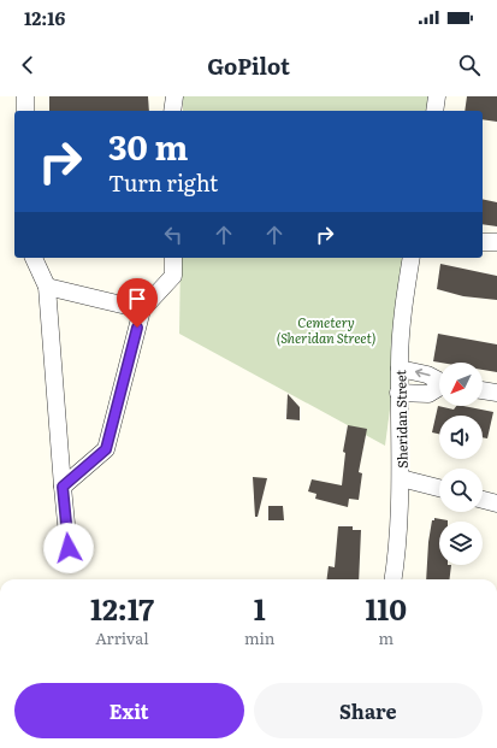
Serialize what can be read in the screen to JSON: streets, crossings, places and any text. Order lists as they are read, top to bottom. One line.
{"streets":{"street":["Sheridan Street"]},"parks":["Cemetery (Sheridan Street)"],"north":"bottom left","page":{"status":"12:16","header":"GoPilot","turn":["30 m","Turn right"],"eta":["12:17","Arrival","1","min","110","m"],"buttons":["Exit","Share"]}}
